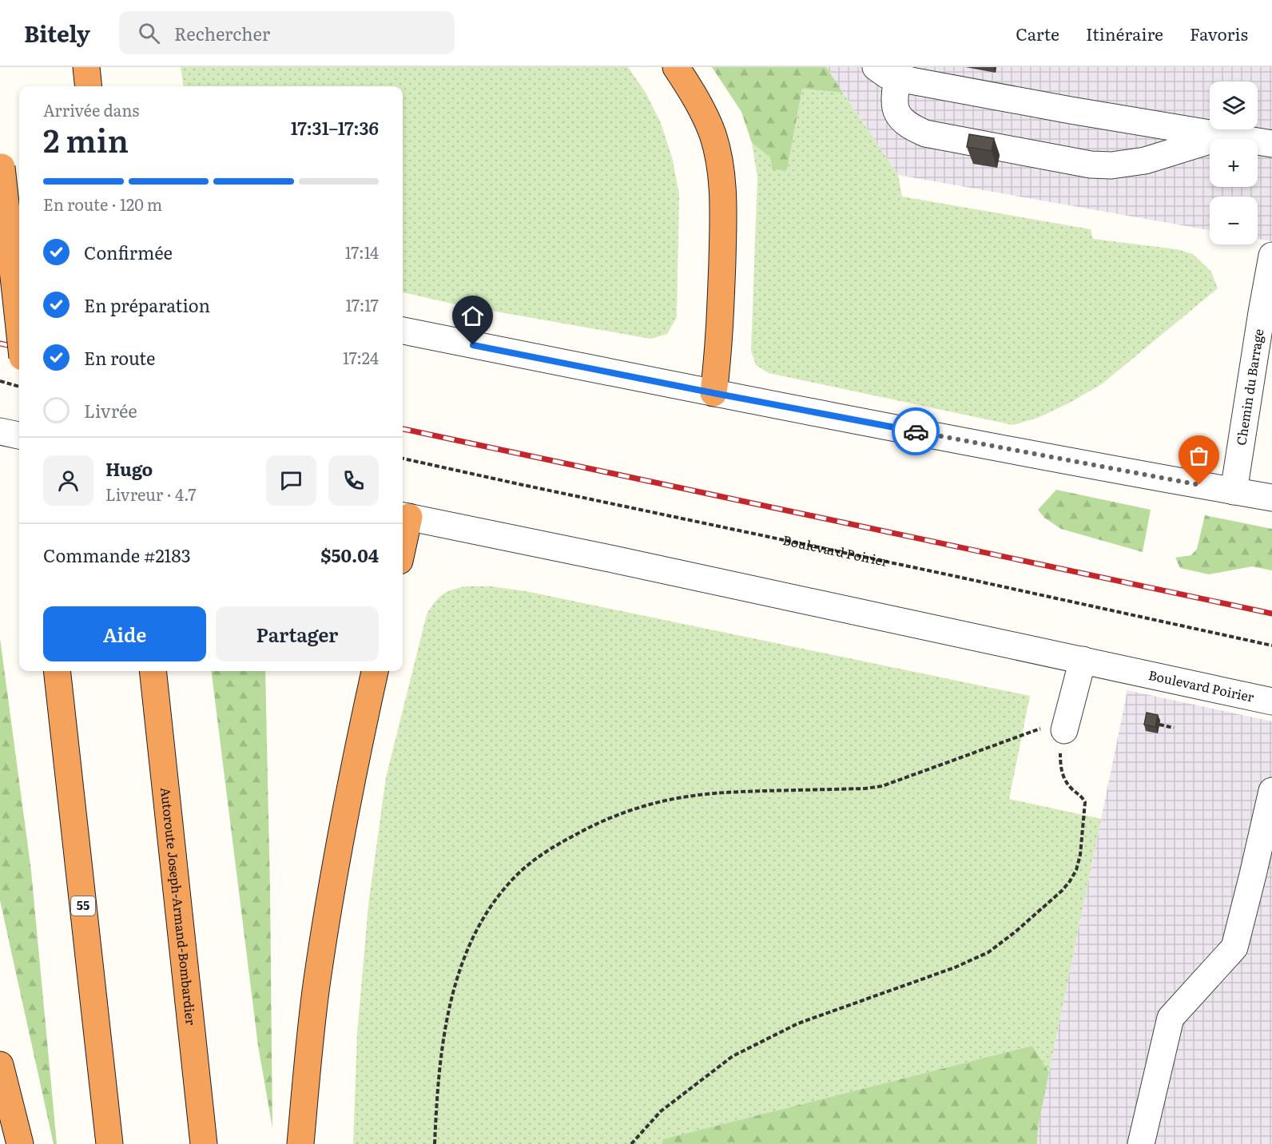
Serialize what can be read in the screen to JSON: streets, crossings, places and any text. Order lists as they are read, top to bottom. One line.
{"streets":{"highway":["55","Autoroute Joseph-Armand-Bombardier"],"street":["Chemin du Barrage","Boulevard Poirier"]},"page":{"header":"Bitely","search":"Rechercher","nav":["Carte","Itinéraire","Favoris"],"map_buttons":["+","−"],"heading":["2 min","Arrivée dans","17:31–17:36"],"panel":["Hugo","Livreur · 4.7","Commande #2183","$50.04"],"bar":"En route · 120 m","list":[["Confirmée","17:14"],["En préparation","17:17"],["En route","17:24"],"Livrée"],"buttons":["Aide","Partager"]}}
